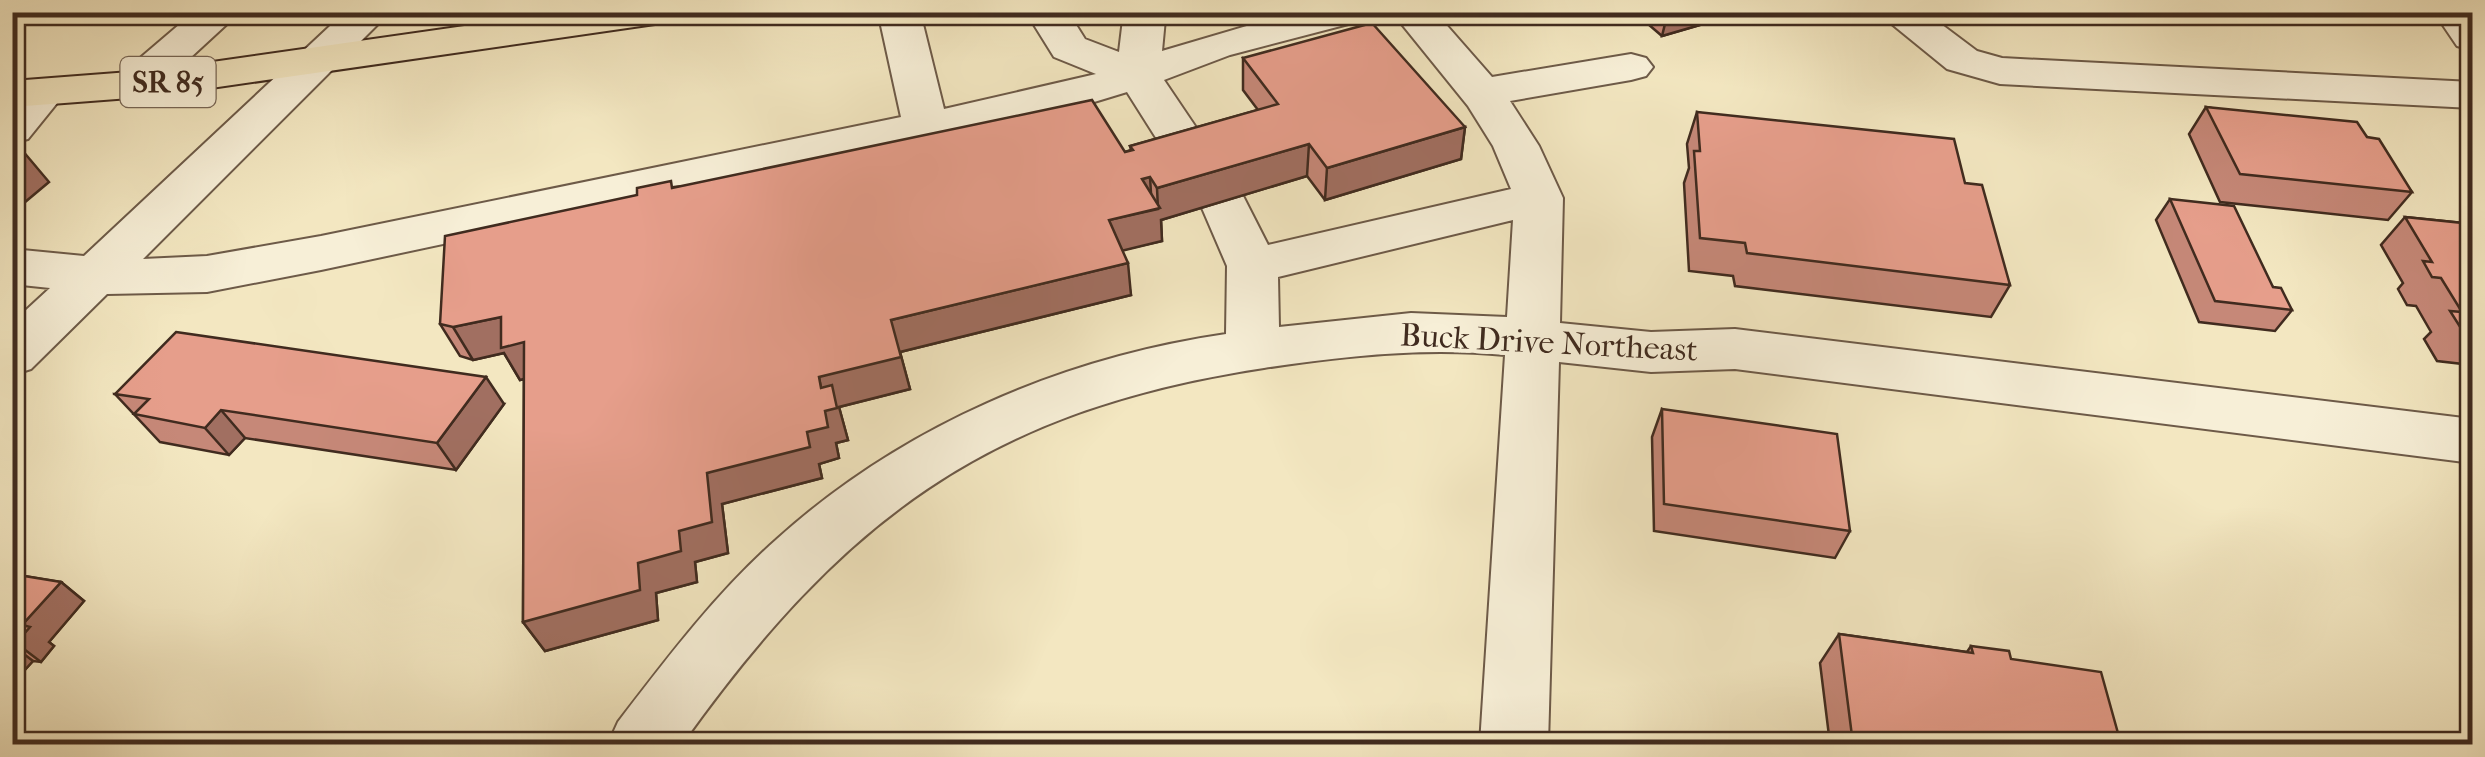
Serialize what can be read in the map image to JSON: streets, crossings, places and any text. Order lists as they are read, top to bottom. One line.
{"streets":{"highway":["SR 85"],"street":["Buck Drive Northeast"]}}
